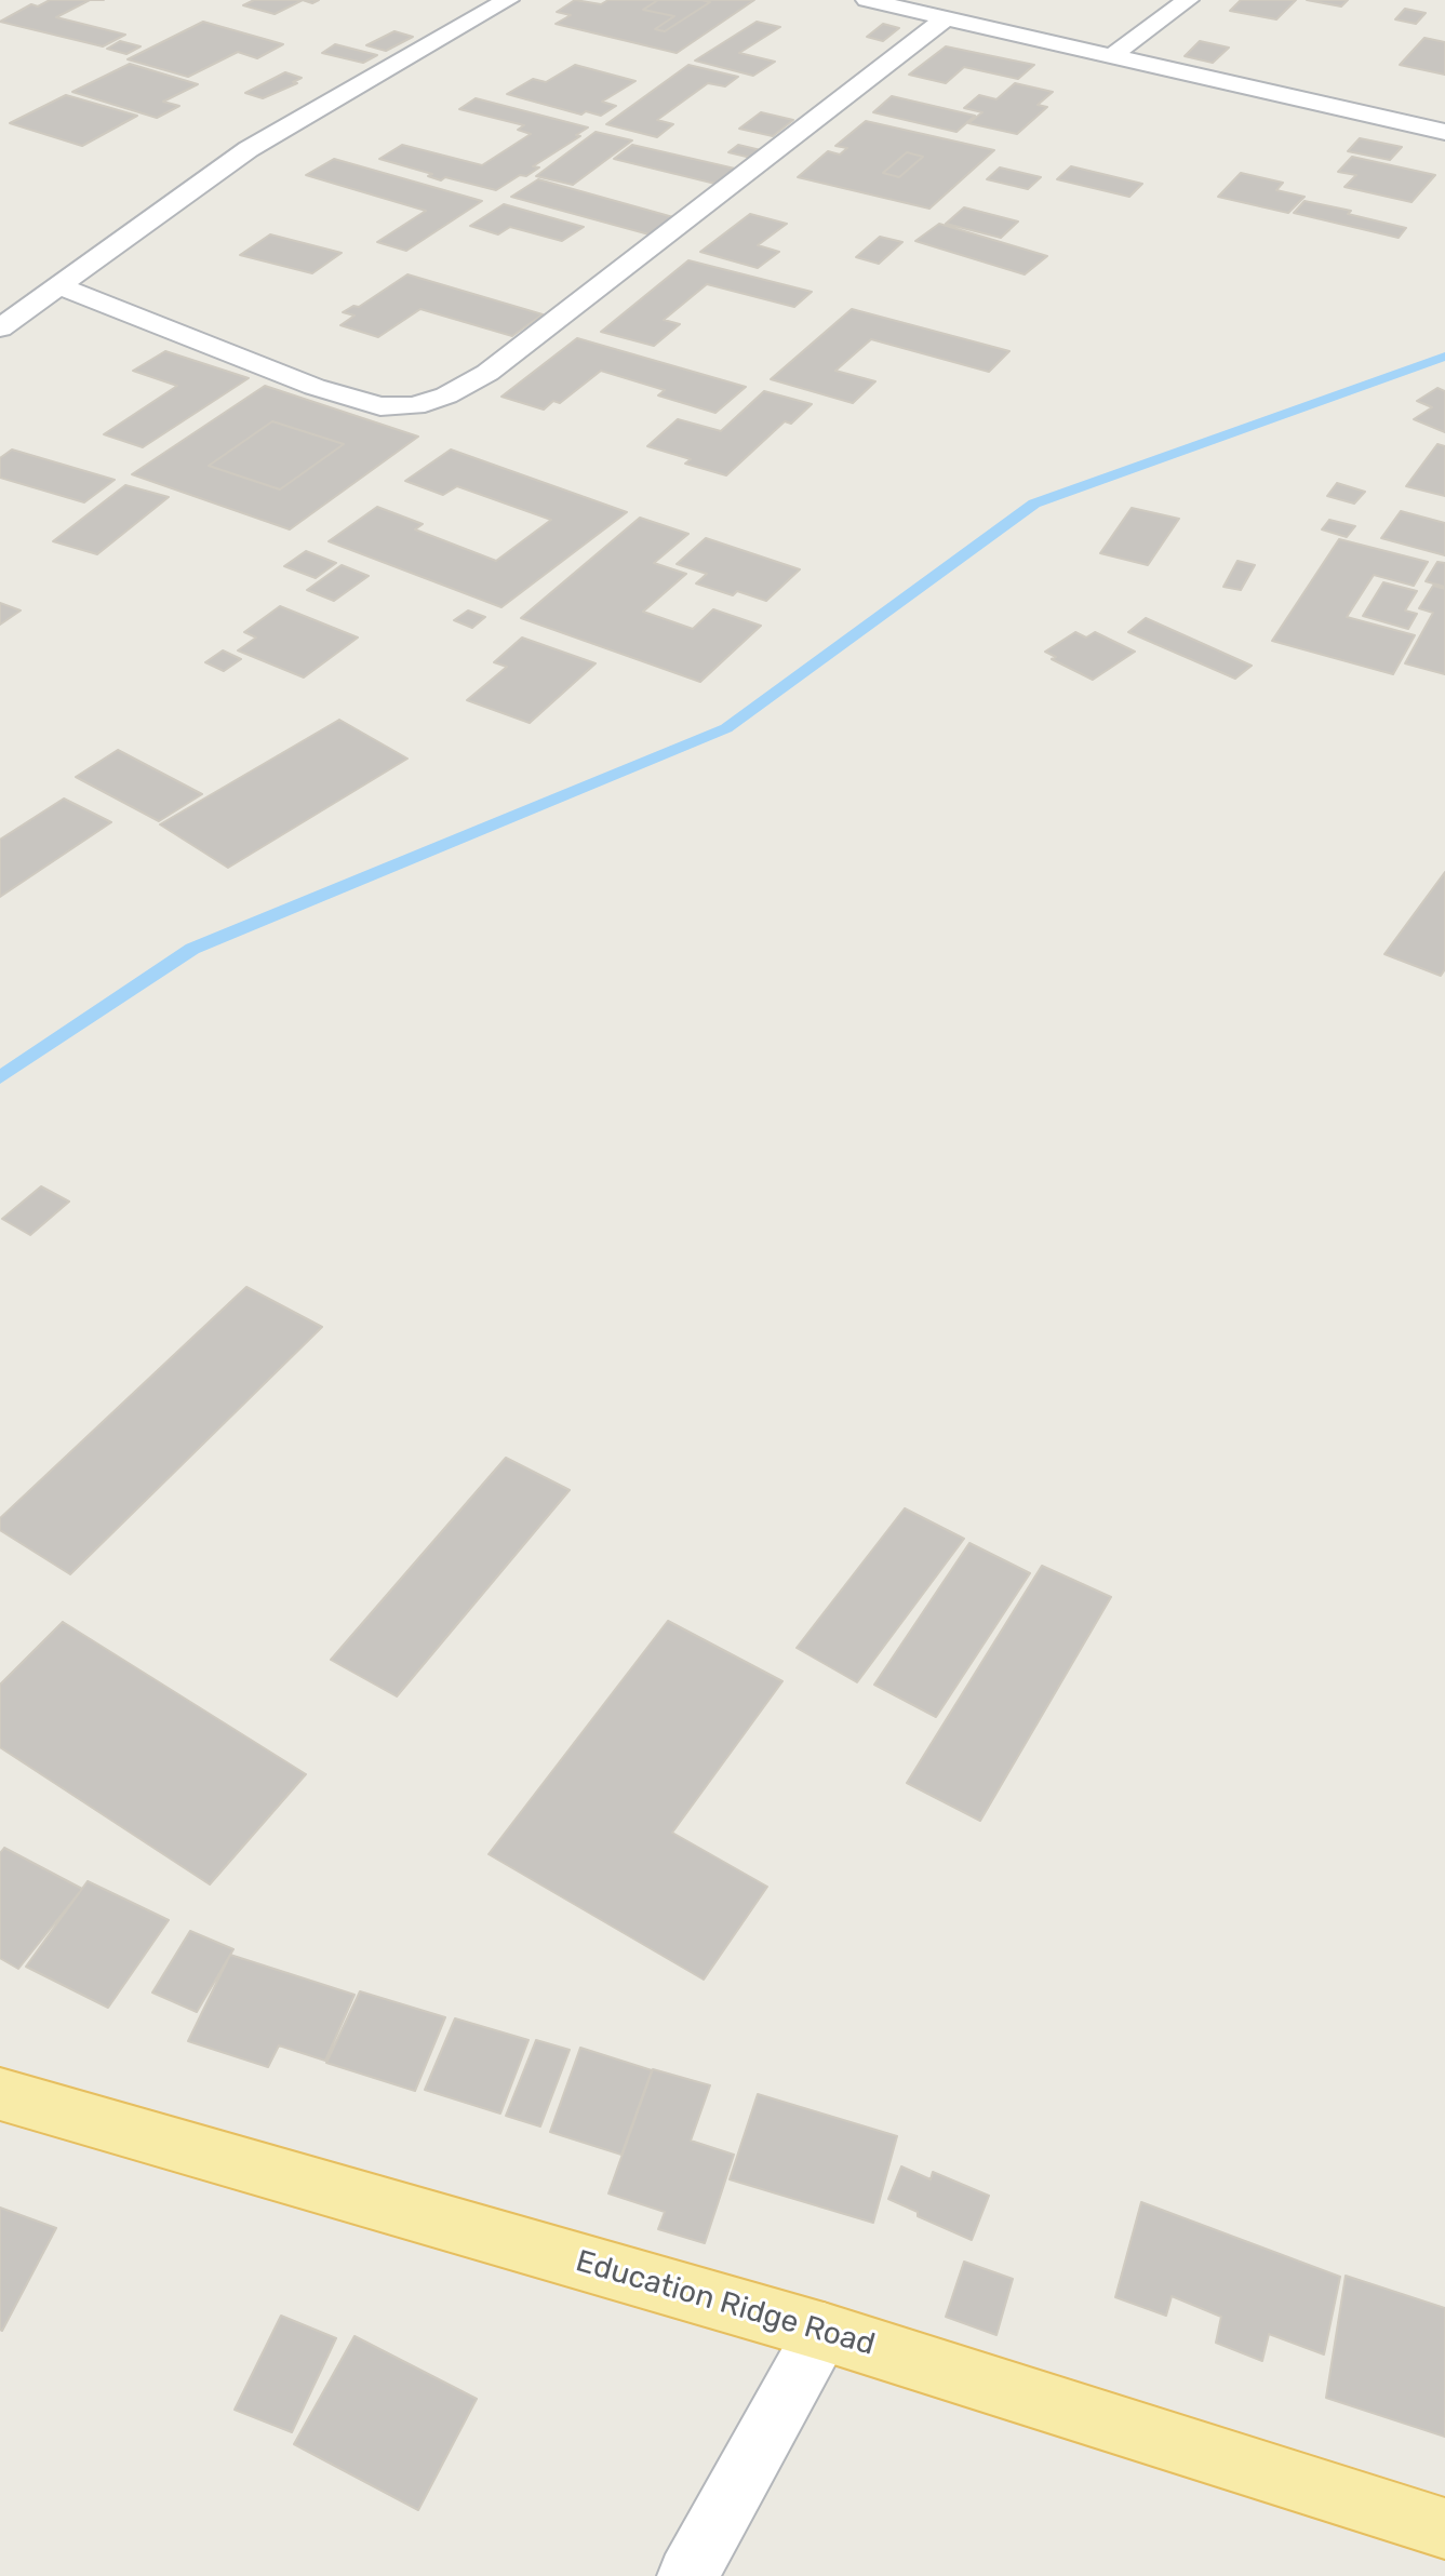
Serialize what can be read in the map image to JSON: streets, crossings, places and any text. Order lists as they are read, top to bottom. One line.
{"streets":{"main road":["Education Ridge Road"]}}
